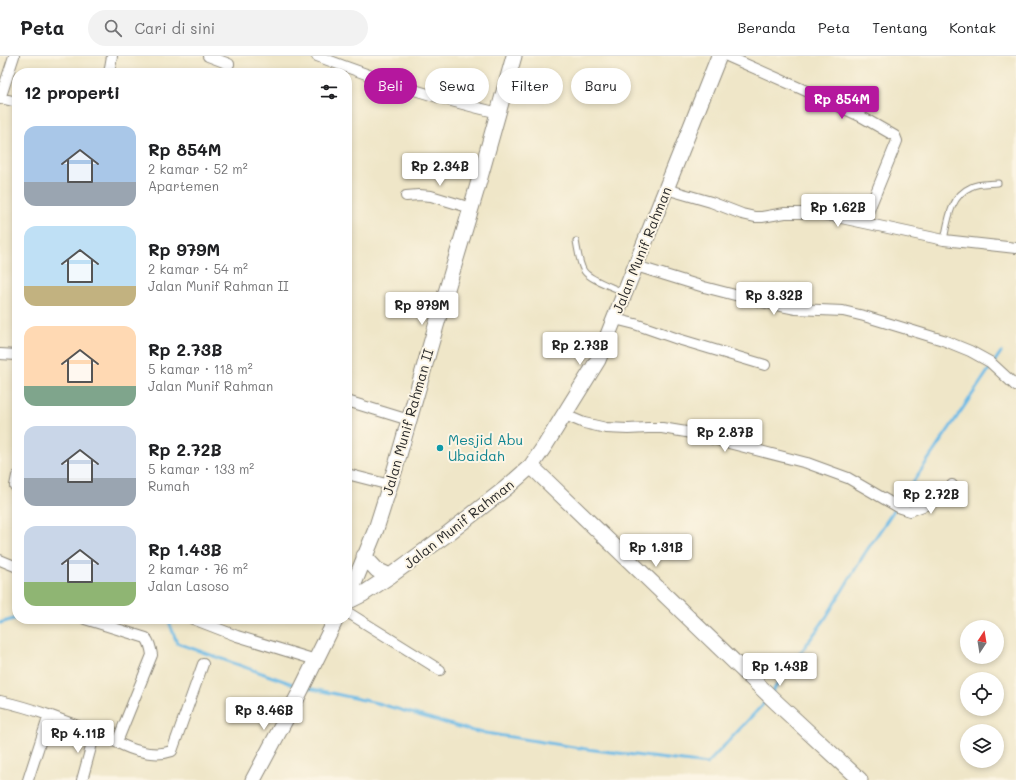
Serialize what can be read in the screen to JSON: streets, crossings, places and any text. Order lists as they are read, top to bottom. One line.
{"streets":{"street":["Jalan Munif Rahman","Jalan Munif Rahman II"]},"places":["Mesjid Abu Ubaidah"],"north":"top","page":{"header":"Peta","search":"Cari di sini","nav":["Beranda","Peta","Tentang","Kontak"],"chip":["Beli","Sewa","Filter","Baru"],"heading":"12 properti","price":["Rp 854M","Rp 2.34B","Rp 1.62B","Rp 3.32B","Rp 979M","Rp 2.73B","Rp 2.87B","Rp 2.72B","Rp 1.31B","Rp 1.43B","Rp 3.46B","Rp 4.11B"],"list":[{"name":"Rp 854M","note":"2 kamar · 52 m² · Apartemen"},{"name":"Rp 979M","note":"2 kamar · 54 m² · Jalan Munif Rahman II"},{"name":"Rp 2.73B","note":"5 kamar · 118 m² · Jalan Munif Rahman"},{"name":"Rp 2.72B","note":"5 kamar · 133 m² · Rumah"},{"name":"Rp 1.43B","note":"2 kamar · 76 m² · Jalan Lasoso"}]}}
